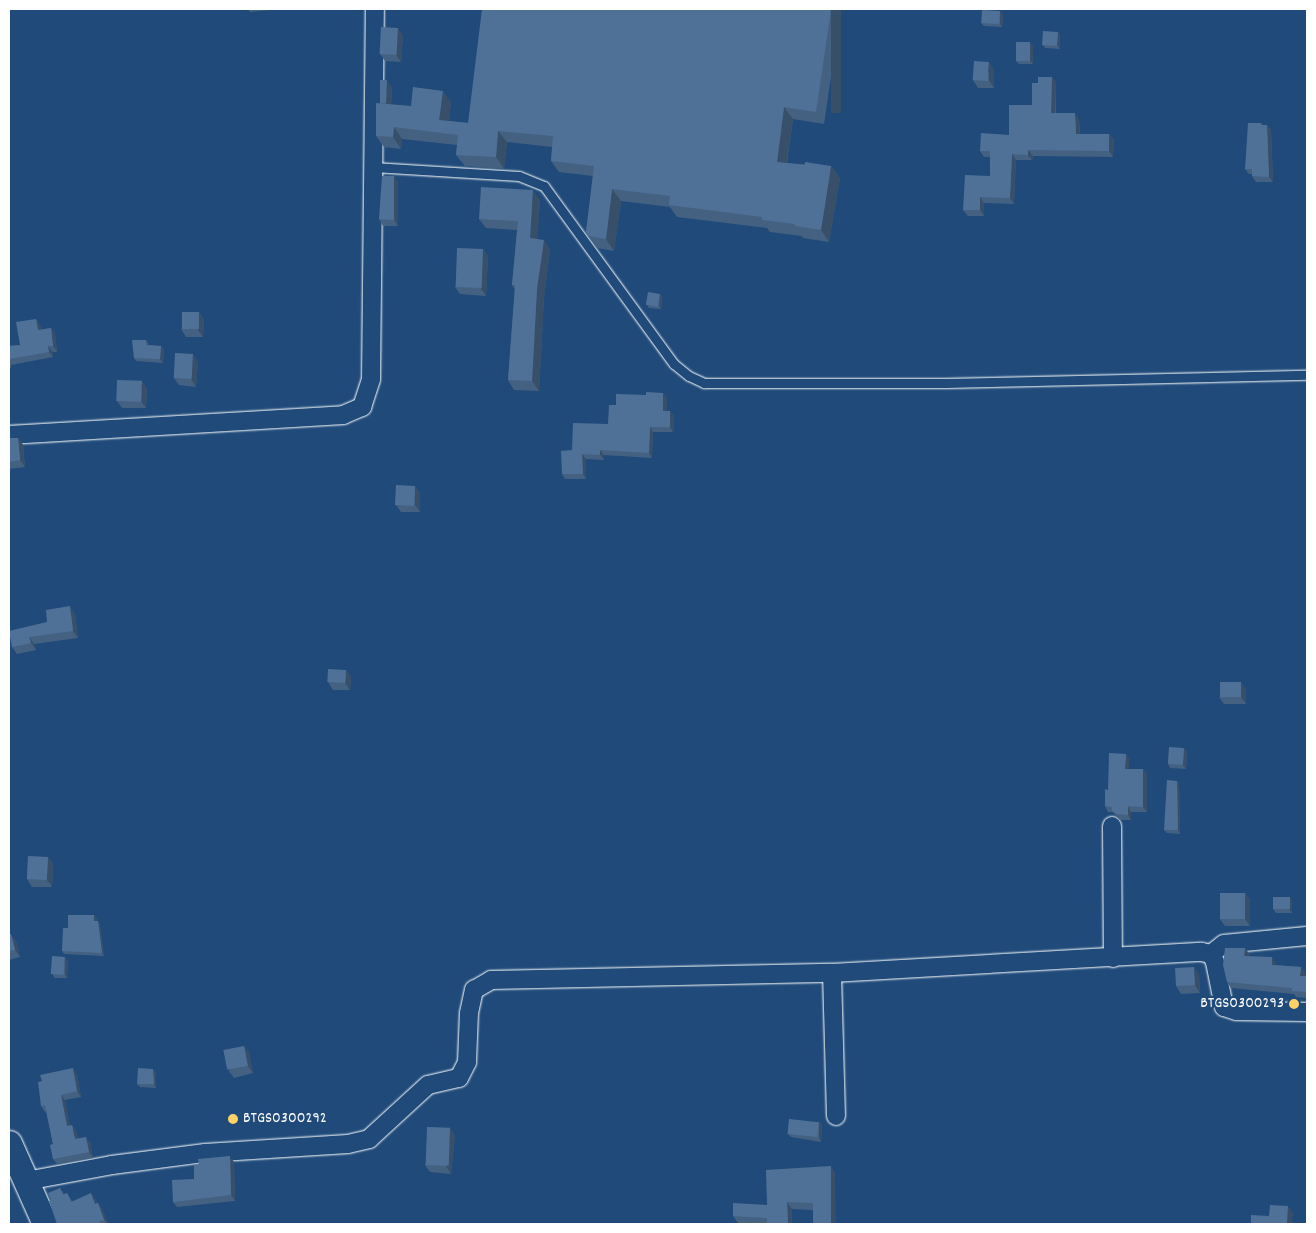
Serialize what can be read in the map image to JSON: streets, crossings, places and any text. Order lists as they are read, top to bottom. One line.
{"places":["BTGS0300293","BTGS0300292"]}
